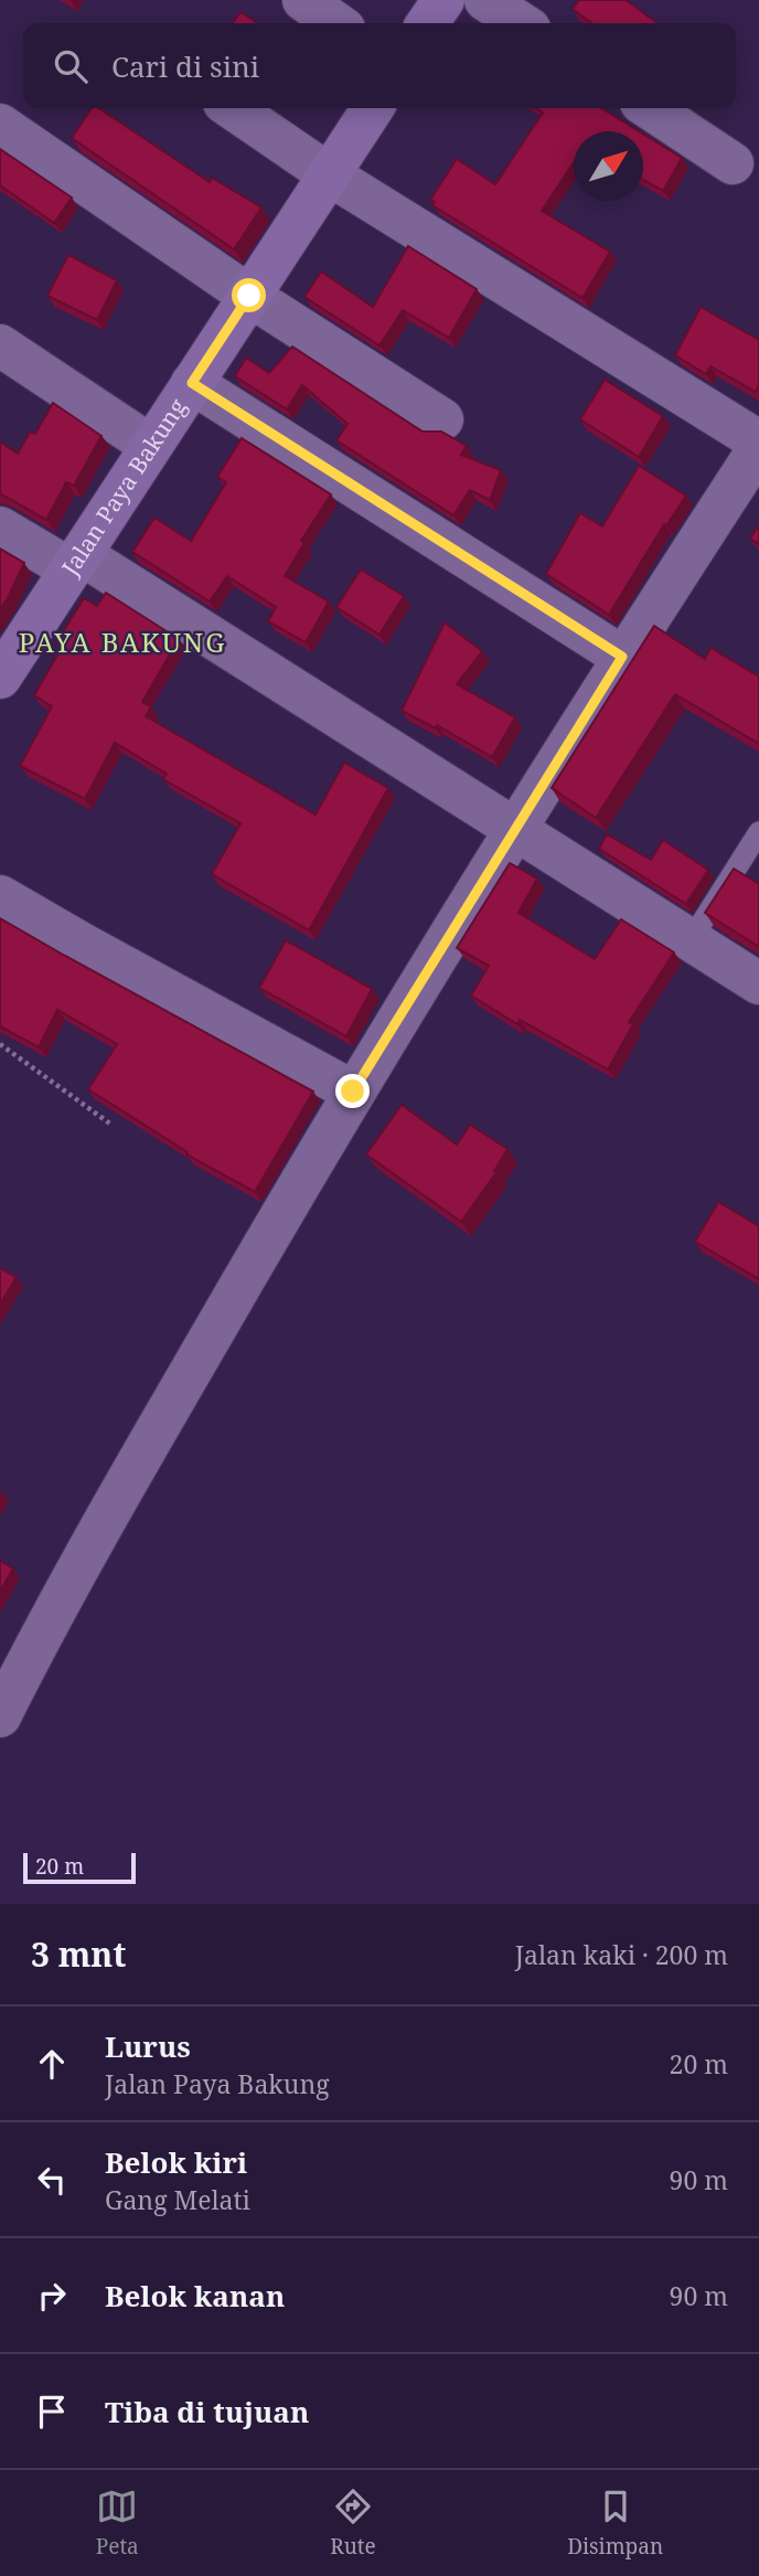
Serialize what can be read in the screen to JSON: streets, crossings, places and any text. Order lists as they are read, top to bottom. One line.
{"streets":{"main road":["Jalan Paya Bakung"]},"districts":["PAYA BAKUNG"],"scale_bar":"20 m","north":"top right","page":{"search":"Cari di sini","scale":"20 m","heading":["3 mnt","Jalan kaki · 200 m"],"list":[["Lurus","Jalan Paya Bakung","20 m"],["Belok kiri","Gang Melati","90 m"],["Belok kanan","90 m"],"Tiba di tujuan"],"nav":["Peta","Rute","Disimpan"]}}
